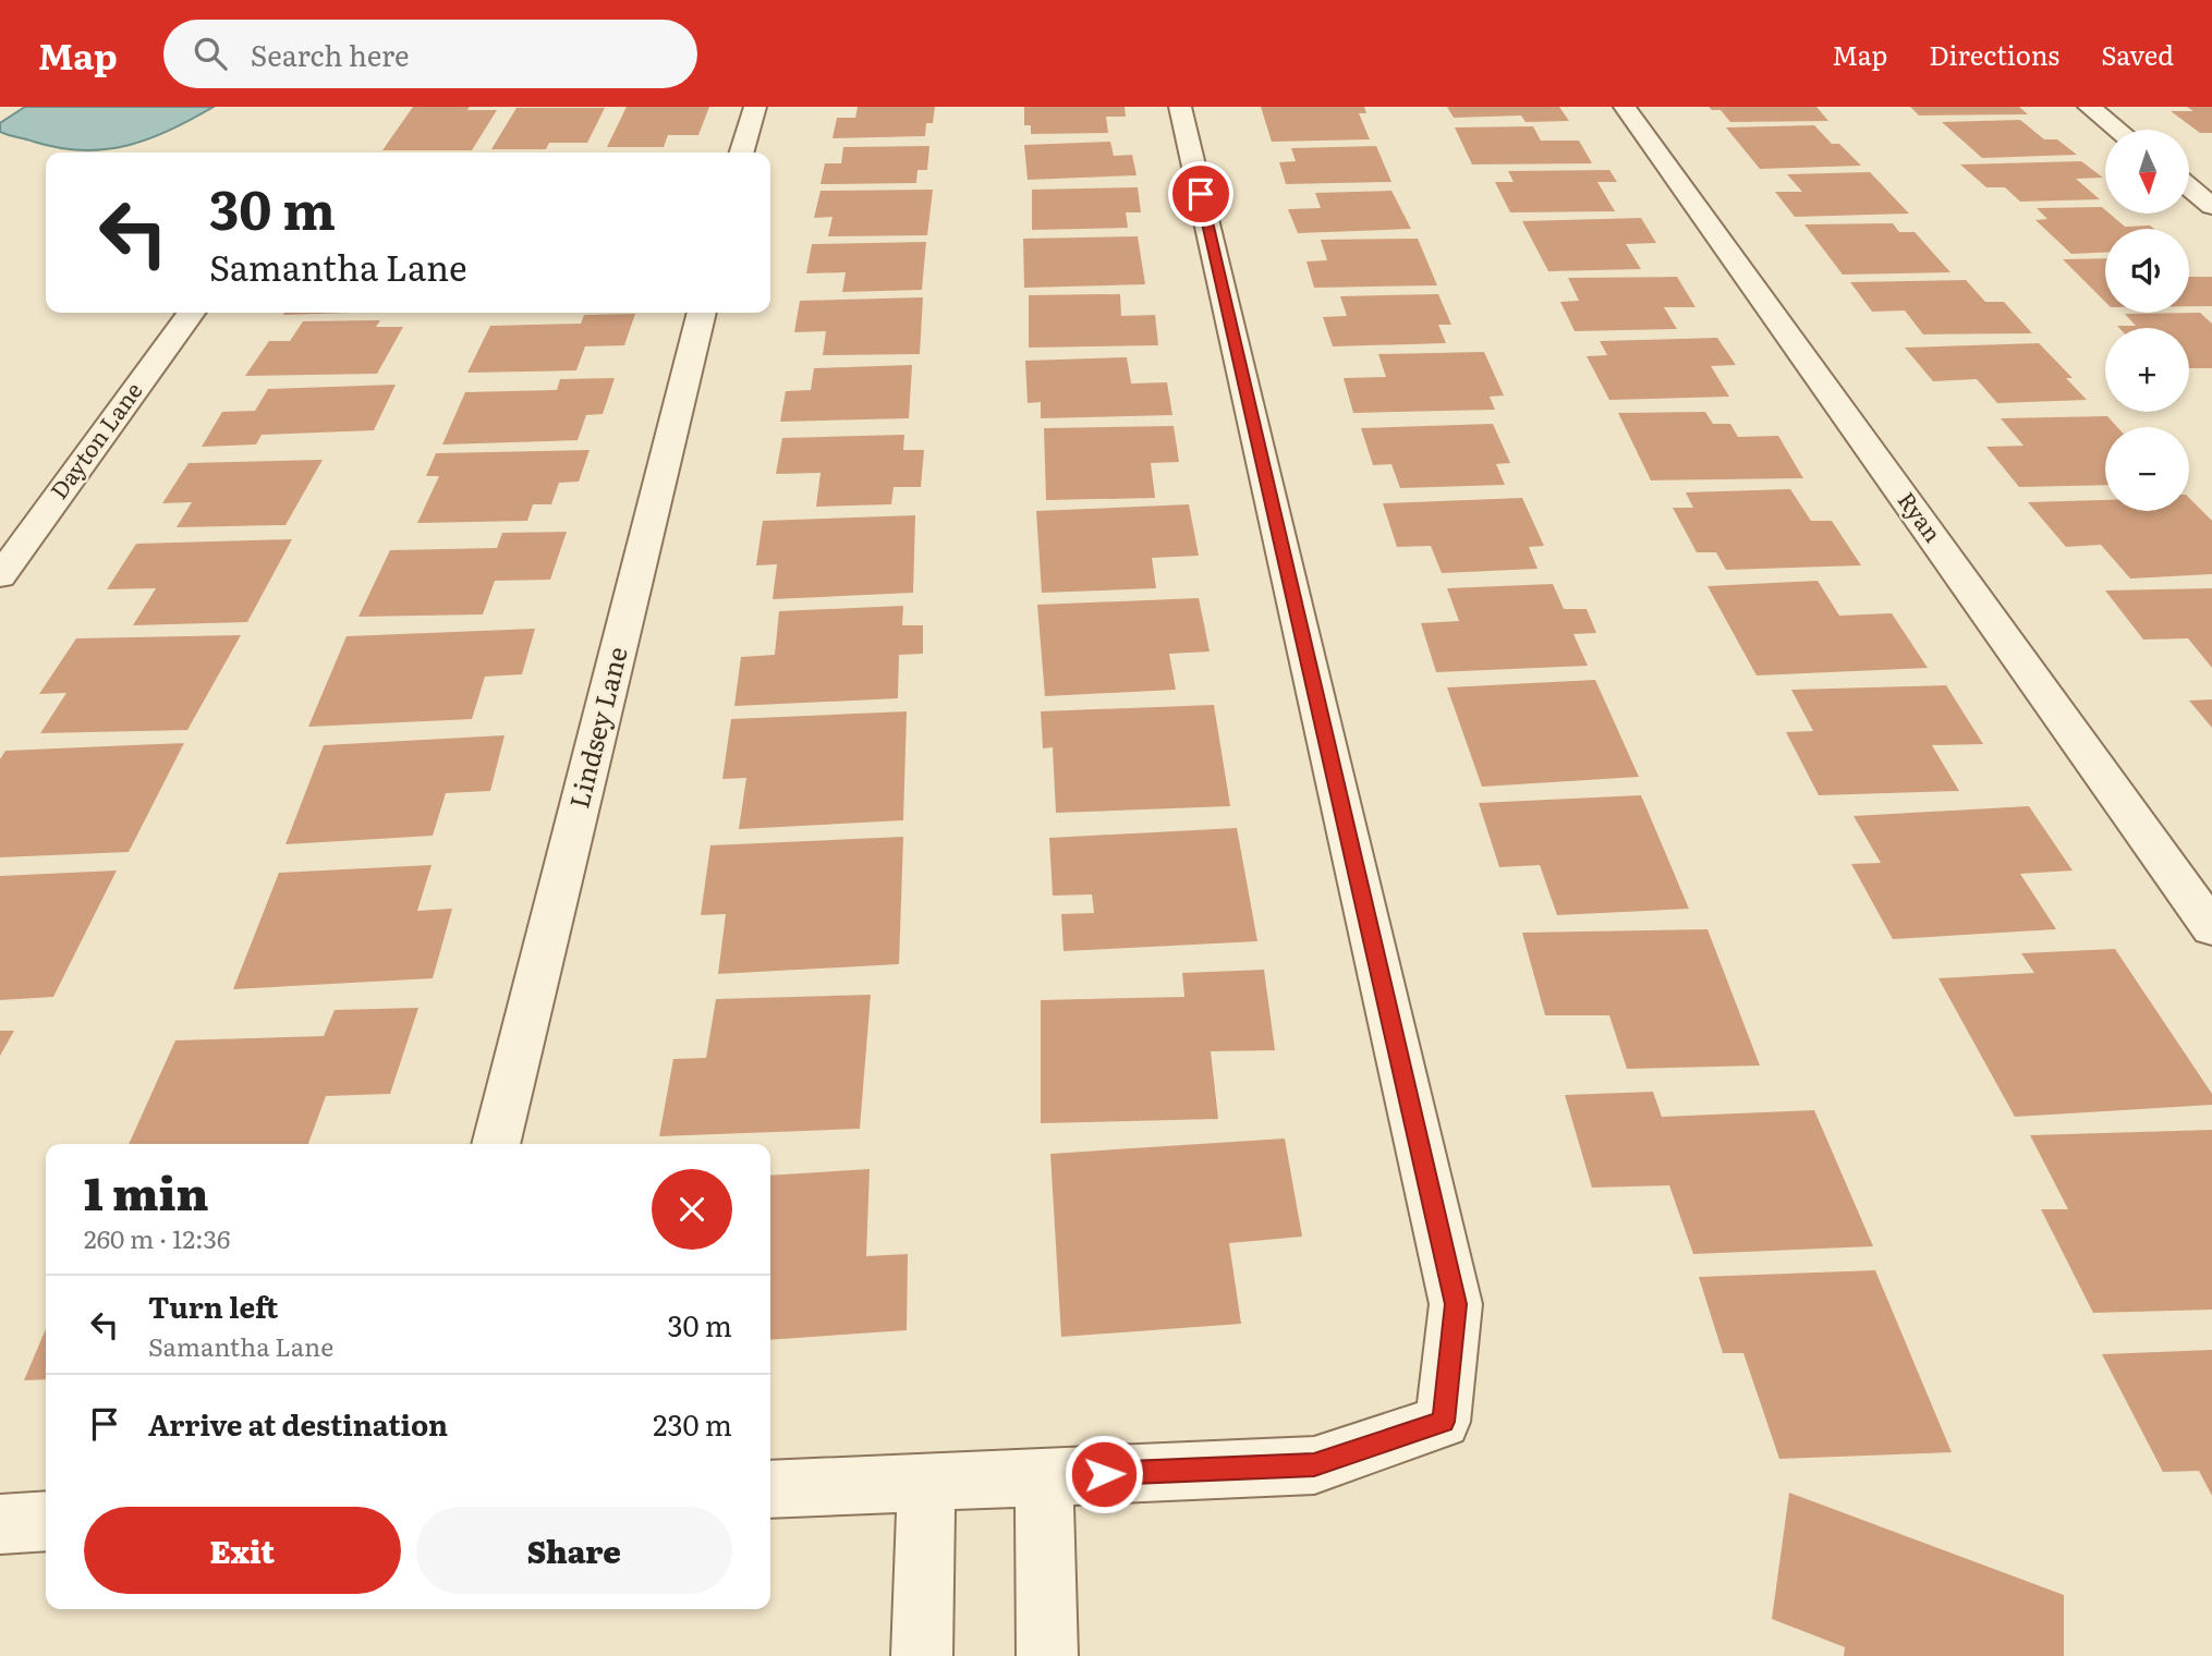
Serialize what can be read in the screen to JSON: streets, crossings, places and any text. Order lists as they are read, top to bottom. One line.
{"streets":{"street":["Dayton Lane","Ryan","Lindsey Lane"]},"north":"bottom","page":{"header":"Map","search":"Search here","nav":["Map","Directions","Saved"],"map_buttons":["+","−"],"turn":["30 m","Samantha Lane"],"heading":["1 min","260 m · 12:36"],"list":[{"name":"Turn left","note":"Samantha Lane","value":"30 m"},{"name":"Arrive at destination","value":"230 m"}],"buttons":["Exit","Share"]}}
